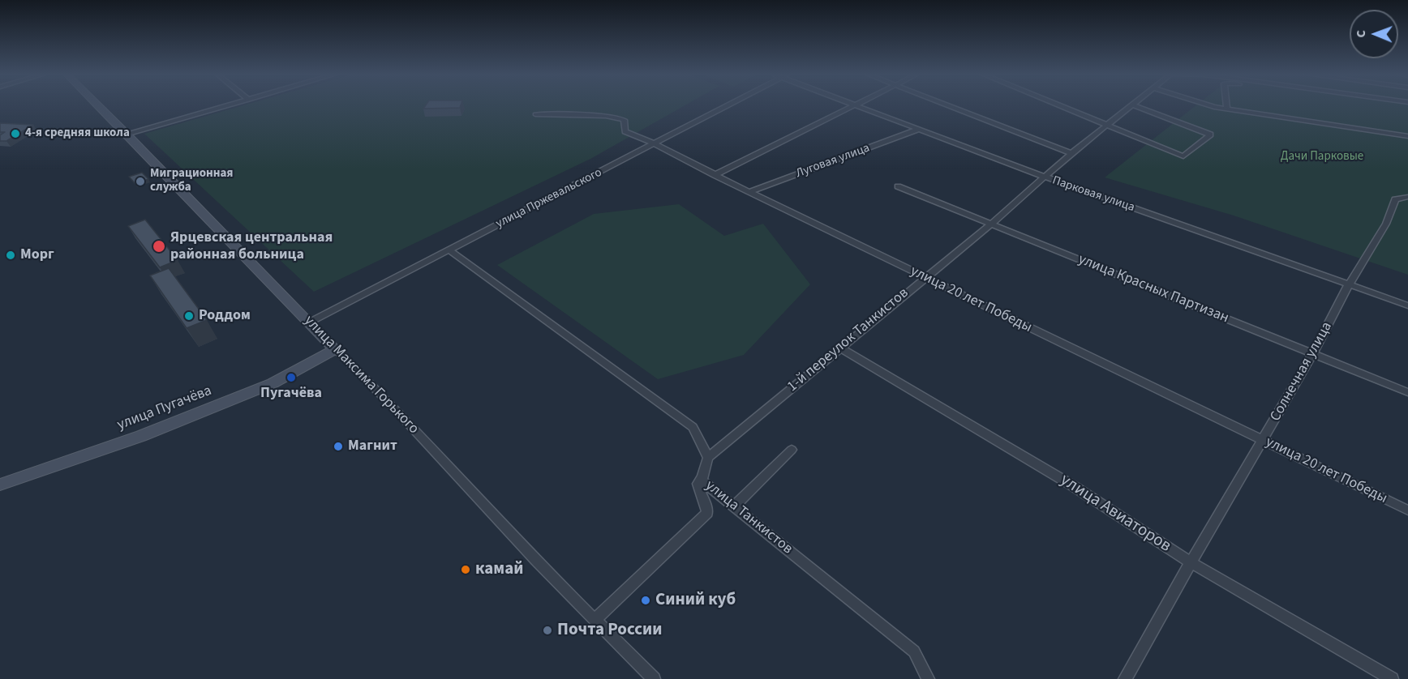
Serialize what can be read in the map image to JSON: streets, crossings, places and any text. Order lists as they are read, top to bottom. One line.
{"streets":{"street":["Луговая улица","Парковая улица","улица Пржевальского","улица Красных Партизан","улица 20 лет Победы","1-й переулок Танкистов","Солнечная улица","улица Максима Горького","улица Пугачёва","улица Авиаторов","улица Танкистов"]},"crossings":[["Луговая улица","Парковая улица"],["Луговая улица","улица 20 лет Победы"],["Парковая улица","1-й переулок Танкистов"],["Парковая улица","Солнечная улица"],["улица Пржевальского","улица 20 лет Победы"],["улица Пржевальского","улица Максима Горького"],["улица Пржевальского","улица Танкистов"],["улица Красных Партизан","1-й переулок Танкистов"],["улица Красных Партизан","Солнечная улица"],["улица 20 лет Победы","1-й переулок Танкистов"],["улица 20 лет Победы","Солнечная улица"],["1-й переулок Танкистов","улица Авиаторов"],["1-й переулок Танкистов","улица Танкистов"],["Солнечная улица","улица Авиаторов"],["улица Максима Горького","улица Пугачёва"]],"parks":["Дачи Парковые"],"places":["4-я средняя школа","Миграционная служба","Ярцевская центральная районная больница","Морг","Роддом","Пугачёва","Магнит","камай","Синий куб","Почта России"],"north":"left"}
